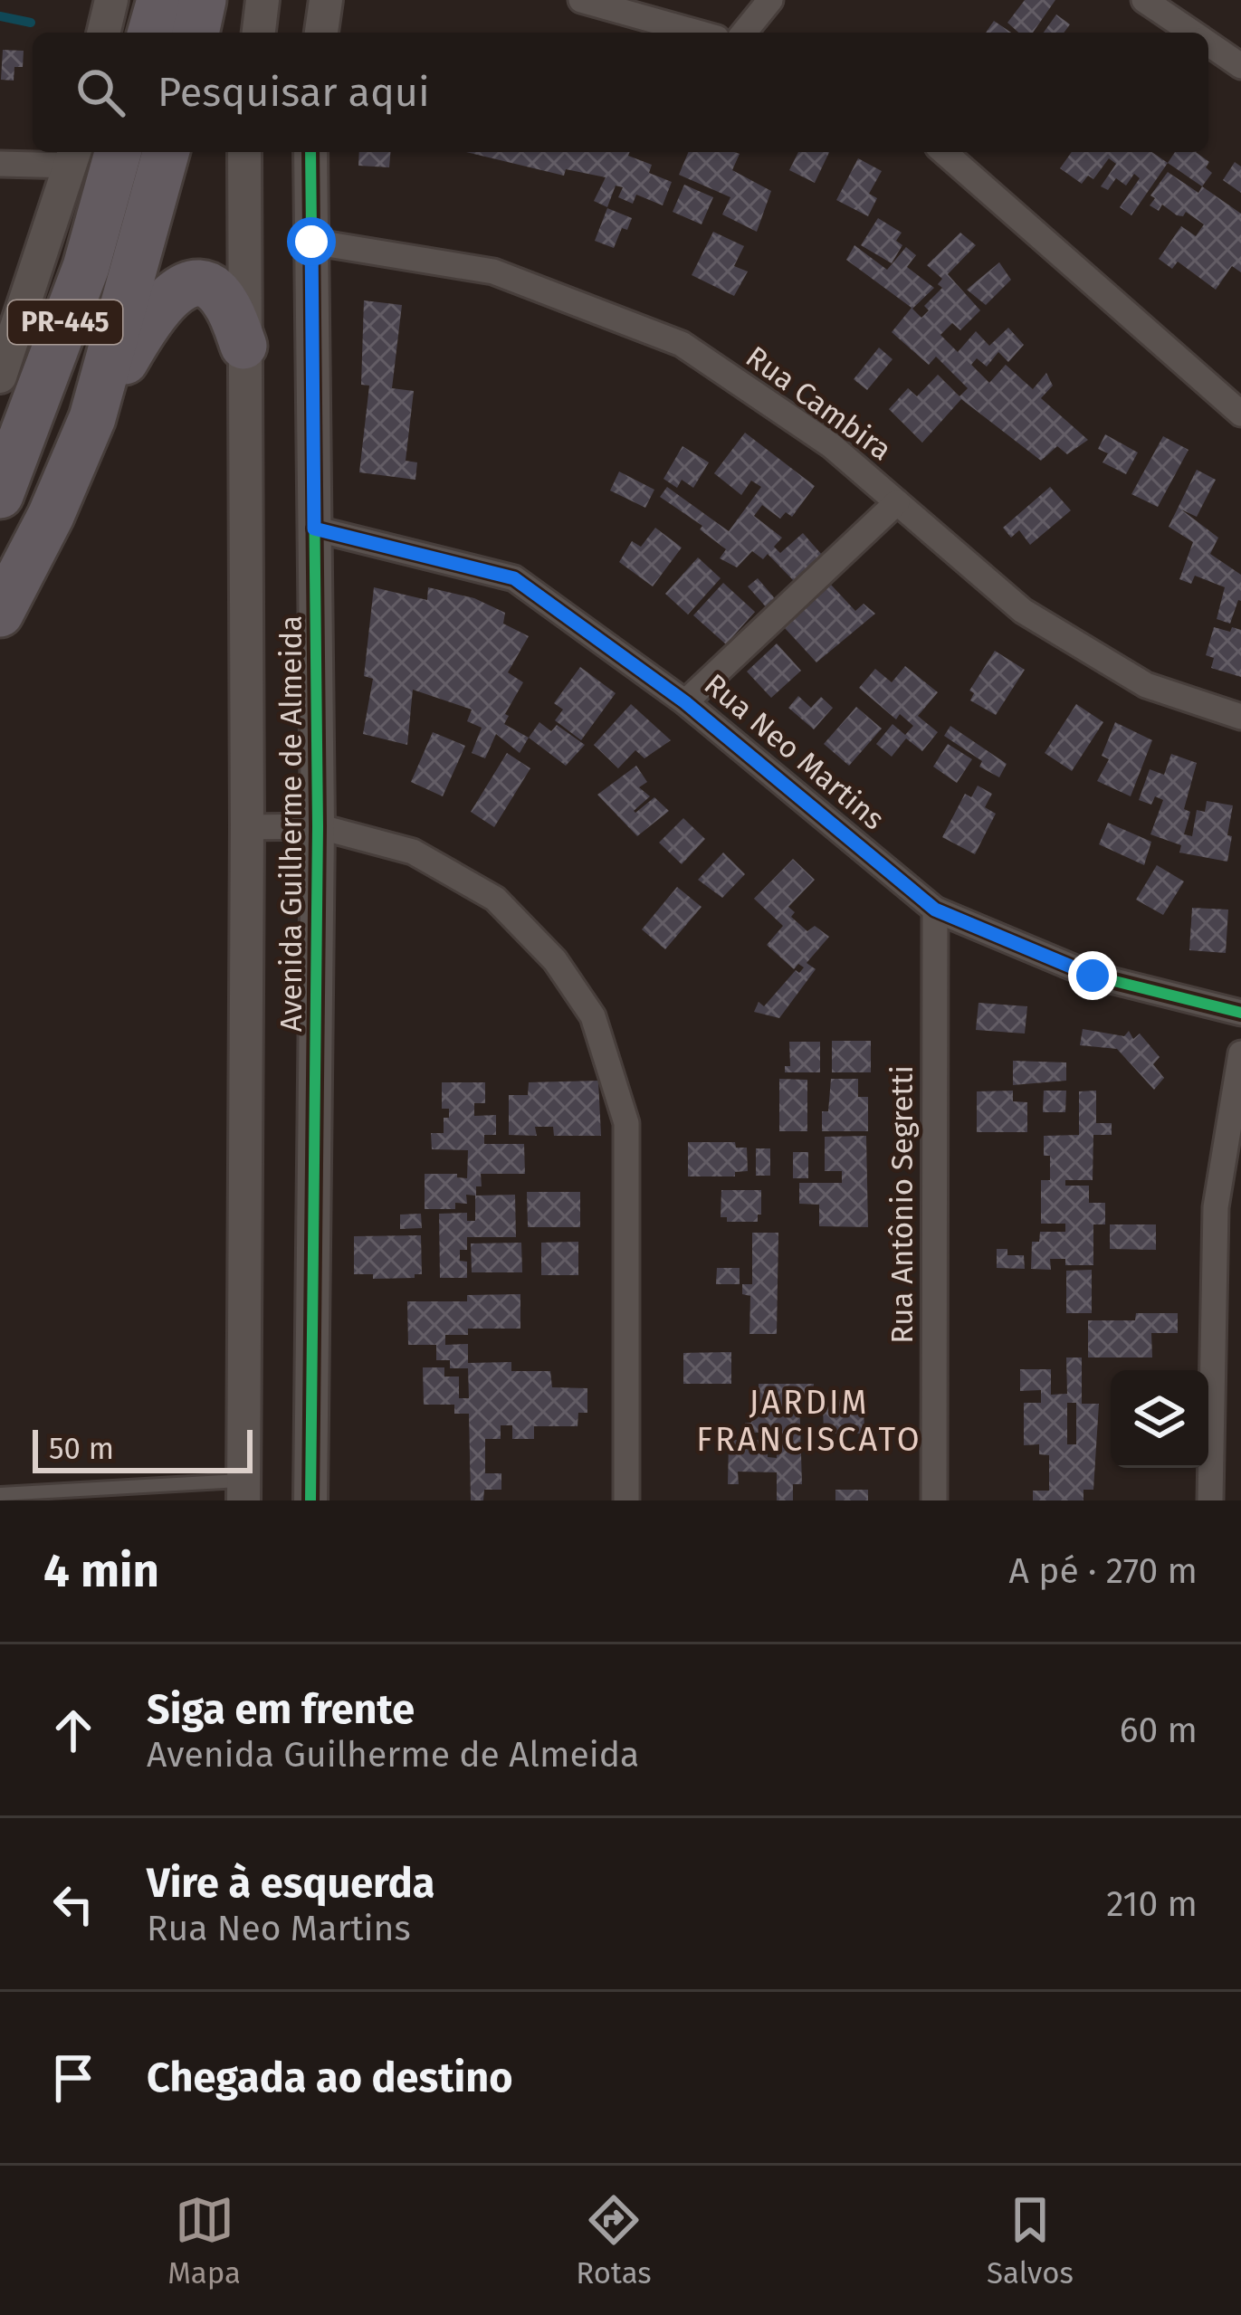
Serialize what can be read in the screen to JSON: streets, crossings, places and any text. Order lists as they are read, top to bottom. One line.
{"streets":{"highway":["PR-445"],"street":["Rua Cambira","Rua Neo Martins","Avenida Guilherme de Almeida","Rua Antônio Segretti"]},"crossings":[["Rua Cambira","Avenida Guilherme de Almeida"],["Rua Neo Martins","Avenida Guilherme de Almeida"],["Rua Neo Martins","Rua Antônio Segretti"]],"districts":["JARDIM FRANCISCATO"],"scale_bar":"50 m","page":{"search":"Pesquisar aqui","scale":"50 m","heading":["4 min","A pé · 270 m"],"list":[["Siga em frente","Avenida Guilherme de Almeida","60 m"],["Vire à esquerda","Rua Neo Martins","210 m"],"Chegada ao destino"],"nav":["Mapa","Rotas","Salvos"]}}
